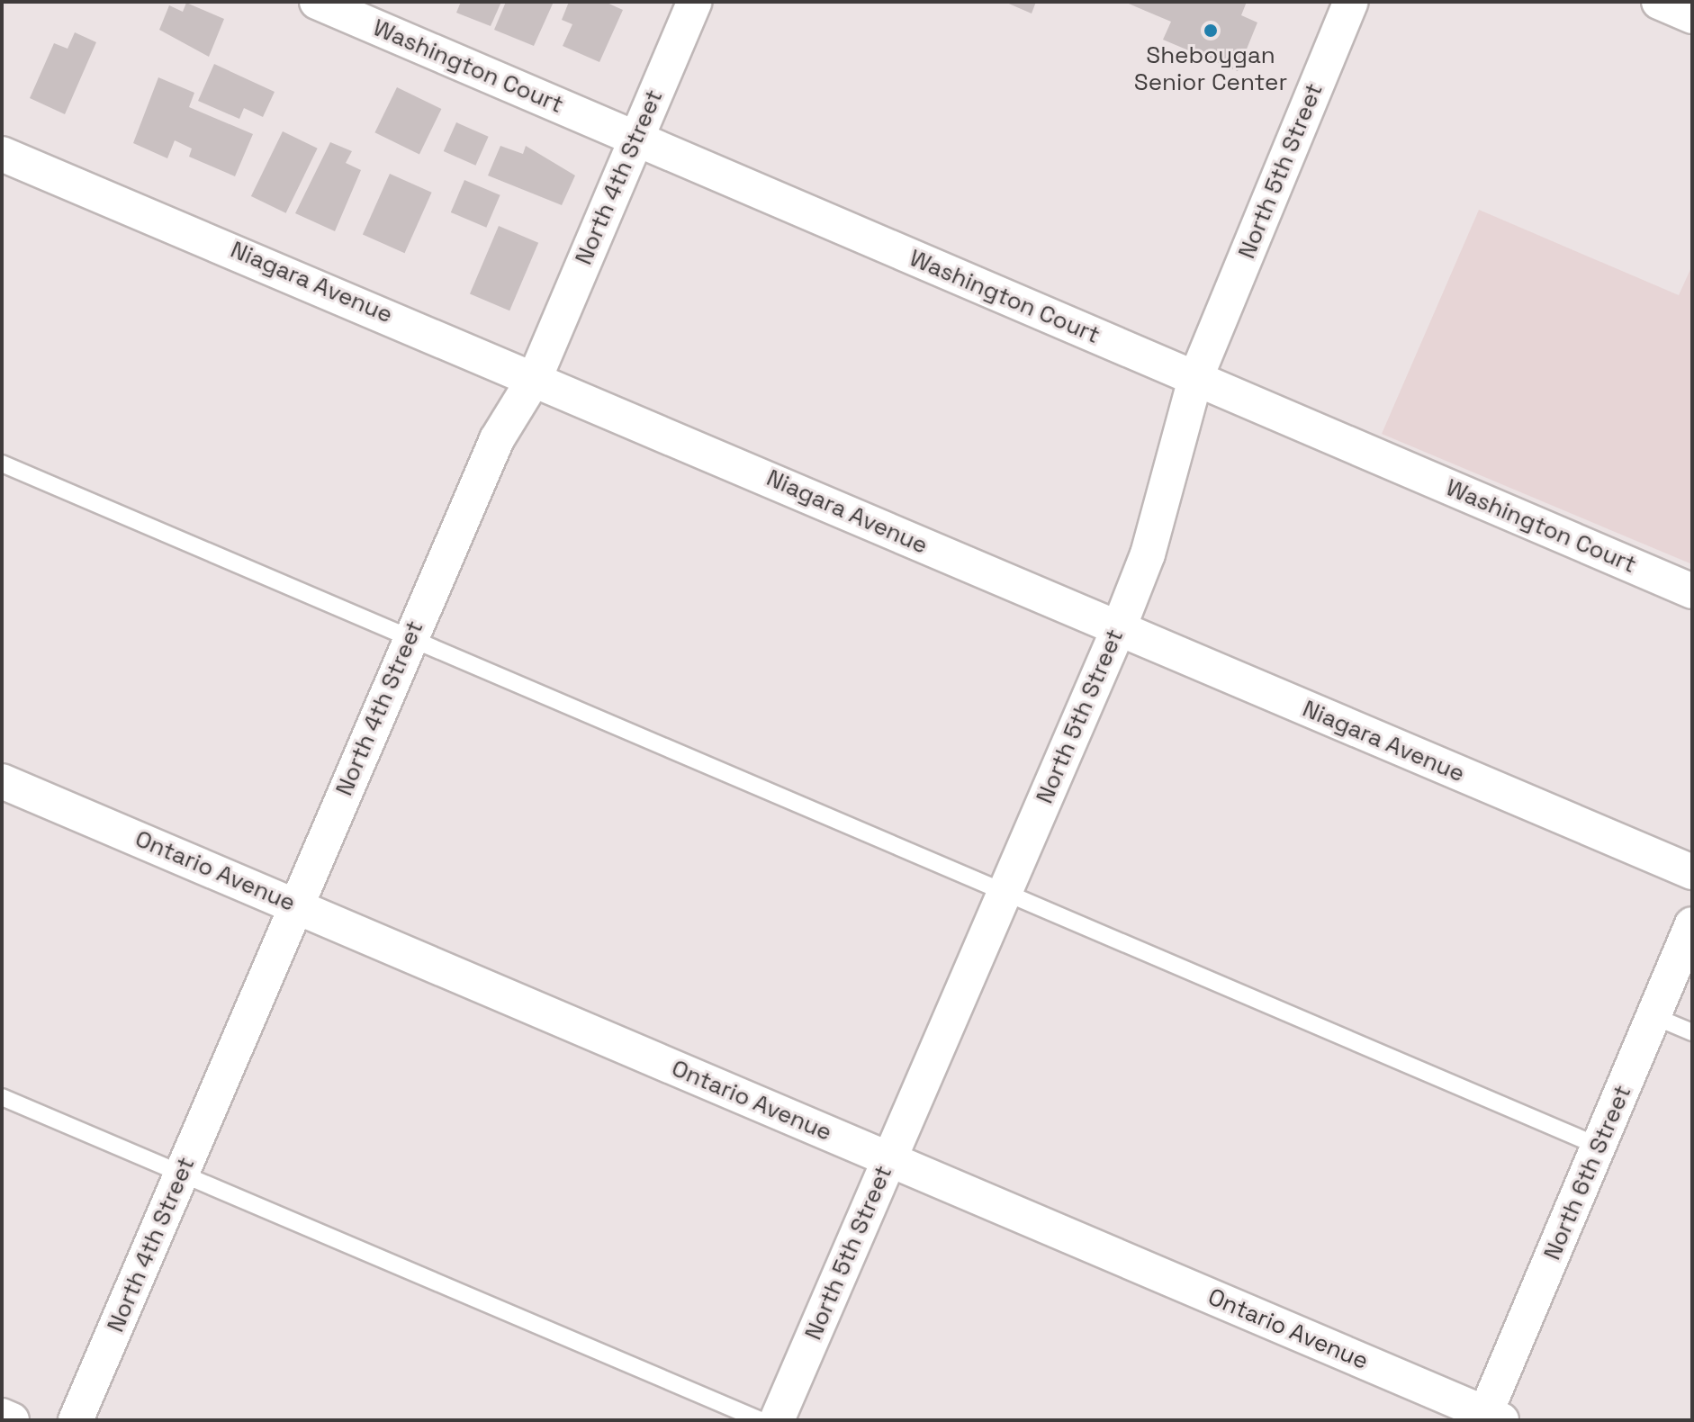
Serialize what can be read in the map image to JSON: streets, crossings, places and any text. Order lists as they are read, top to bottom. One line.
{"streets":{"street":["Washington Court","North 5th Street","North 4th Street","Niagara Avenue","Ontario Avenue","North 6th Street"]},"crossings":[["Washington Court","North 5th Street"],["Washington Court","North 4th Street"],["North 5th Street","Niagara Avenue"],["North 5th Street","Ontario Avenue"],["North 4th Street","Niagara Avenue"],["North 4th Street","Ontario Avenue"],["Ontario Avenue","North 6th Street"]],"places":["Sheboygan Senior Center"]}
